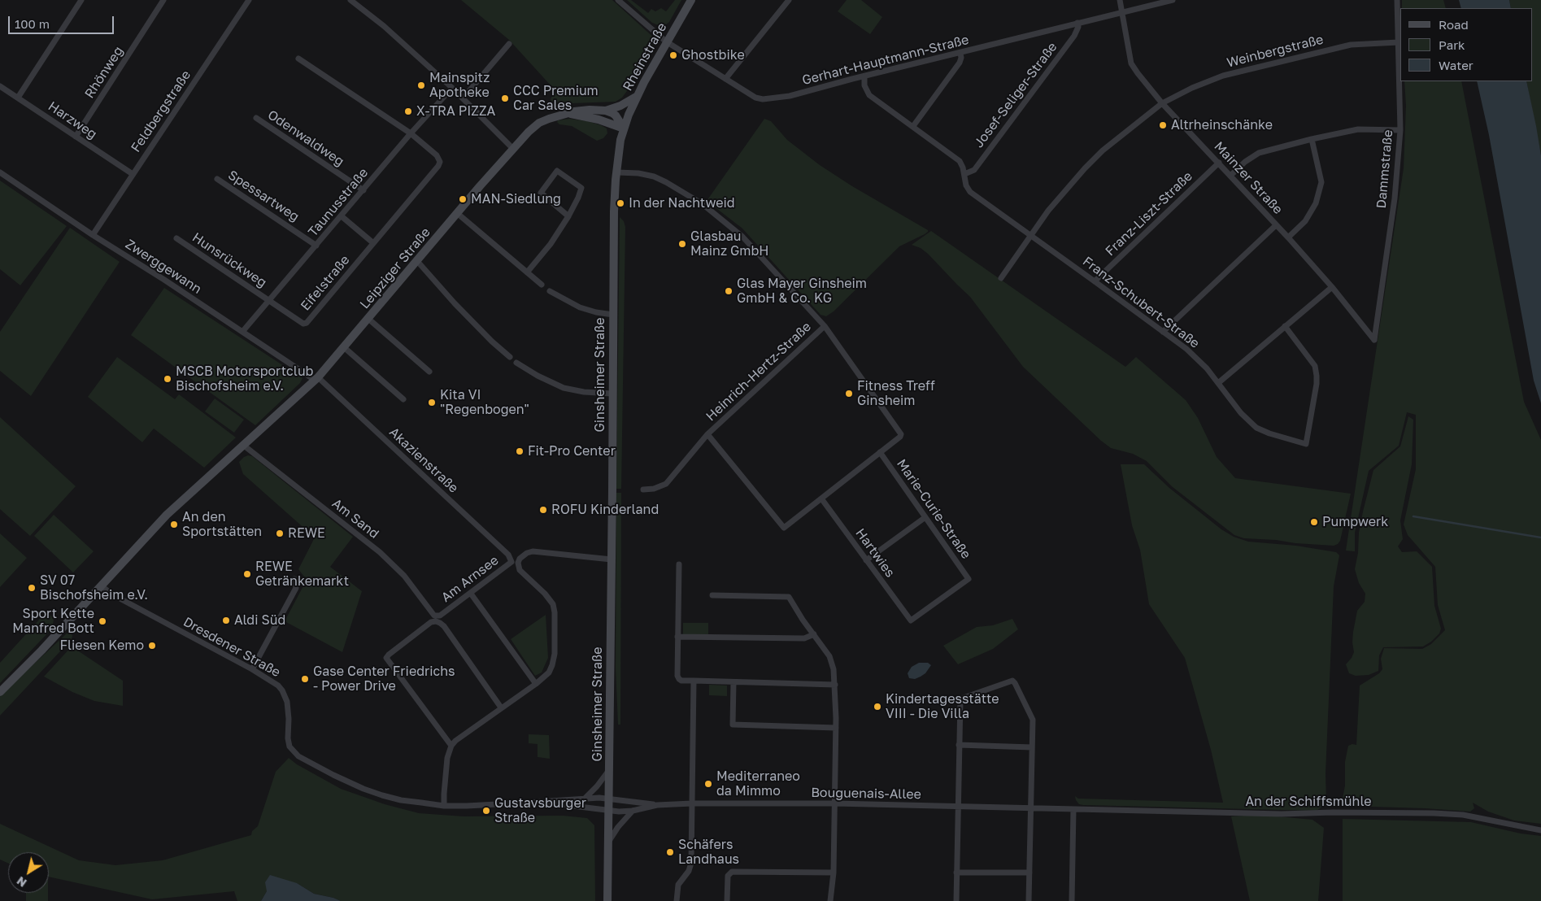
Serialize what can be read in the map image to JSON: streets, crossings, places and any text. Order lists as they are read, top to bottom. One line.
{"streets":{"main road":["Rheinstraße","Leipziger Straße","Ginsheimer Straße"],"street":["Weinbergstraße","Gerhart-Hauptmann-Straße","Rhönweg","Josef-Seliger-Straße","Feldbergstraße","Harzweg","Odenwaldweg","Dammstraße","Mainzer Straße","Spessartweg","Taunusstraße","Franz-Liszt-Straße","Hunsrückweg","Zwerggewann","Eifelstraße","Franz-Schubert-Straße","Heinrich-Hertz-Straße","Akazienstraße","Marie-Curie-Straße","Am Sand","Hartwies","Am Arnsee","Dresdener Straße","Bouguenais-Allee","An der Schiffsmühle"]},"crossings":[["Weinbergstraße","Dammstraße"],["Weinbergstraße","Mainzer Straße"],["Weinbergstraße","Franz-Schubert-Straße"],["Rheinstraße","Gerhart-Hauptmann-Straße"],["Rheinstraße","Leipziger Straße"],["Rheinstraße","Ginsheimer Straße"],["Gerhart-Hauptmann-Straße","Josef-Seliger-Straße"],["Gerhart-Hauptmann-Straße","Mainzer Straße"],["Gerhart-Hauptmann-Straße","Franz-Schubert-Straße"],["Rhönweg","Harzweg"],["Josef-Seliger-Straße","Franz-Schubert-Straße"],["Feldbergstraße","Harzweg"],["Feldbergstraße","Zwerggewann"],["Odenwaldweg","Taunusstraße"],["Dammstraße","Mainzer Straße"],["Mainzer Straße","Franz-Liszt-Straße"],["Spessartweg","Taunusstraße"],["Taunusstraße","Hunsrückweg"],["Taunusstraße","Zwerggewann"],["Taunusstraße","Eifelstraße"],["Franz-Liszt-Straße","Franz-Schubert-Straße"],["Hunsrückweg","Eifelstraße"],["Zwerggewann","Leipziger Straße"],["Zwerggewann","Akazienstraße"],["Leipziger Straße","Ginsheimer Straße"],["Leipziger Straße","Akazienstraße"],["Leipziger Straße","Am Sand"],["Leipziger Straße","Dresdener Straße"],["Heinrich-Hertz-Straße","Hartwies"],["Ginsheimer Straße","Dresdener Straße"],["Ginsheimer Straße","Bouguenais-Allee"],["Akazienstraße","Am Arnsee"],["Marie-Curie-Straße","Hartwies"],["Am Sand","Am Arnsee"],["Dresdener Straße","Bouguenais-Allee"],["Bouguenais-Allee","An der Schiffsmühle"]],"places":["Ghostbike","Mainspitz Apotheke","CCC Premium Car Sales","X-TRA PIZZA","Altrheinschänke","MAN-Siedlung","In der Nachtweid","Glasbau Mainz GmbH","Glas Mayer Ginsheim GmbH & Co. KG","MSCB Motorsportclub Bischofsheim e.V.","Fitness Treff Ginsheim","Kita VI \"Regenbogen\"","Fit-Pro Center","ROFU Kinderland","Pumpwerk","An den Sportstätten","REWE","REWE Getränkemarkt","SV 07 Bischofsheim e.V.","Aldi Süd","Sport Kette Manfred Bott","Fliesen Kemo","Gase Center Friedrichs - Power Drive","Kindertagesstätte VIII - Die Villa","Mediterraneo da Mimmo","Gustavsburger Straße","Schäfers Landhaus"],"legend":["Road","Park","Water"],"scale_bar":"100 m","north":"bottom left"}
